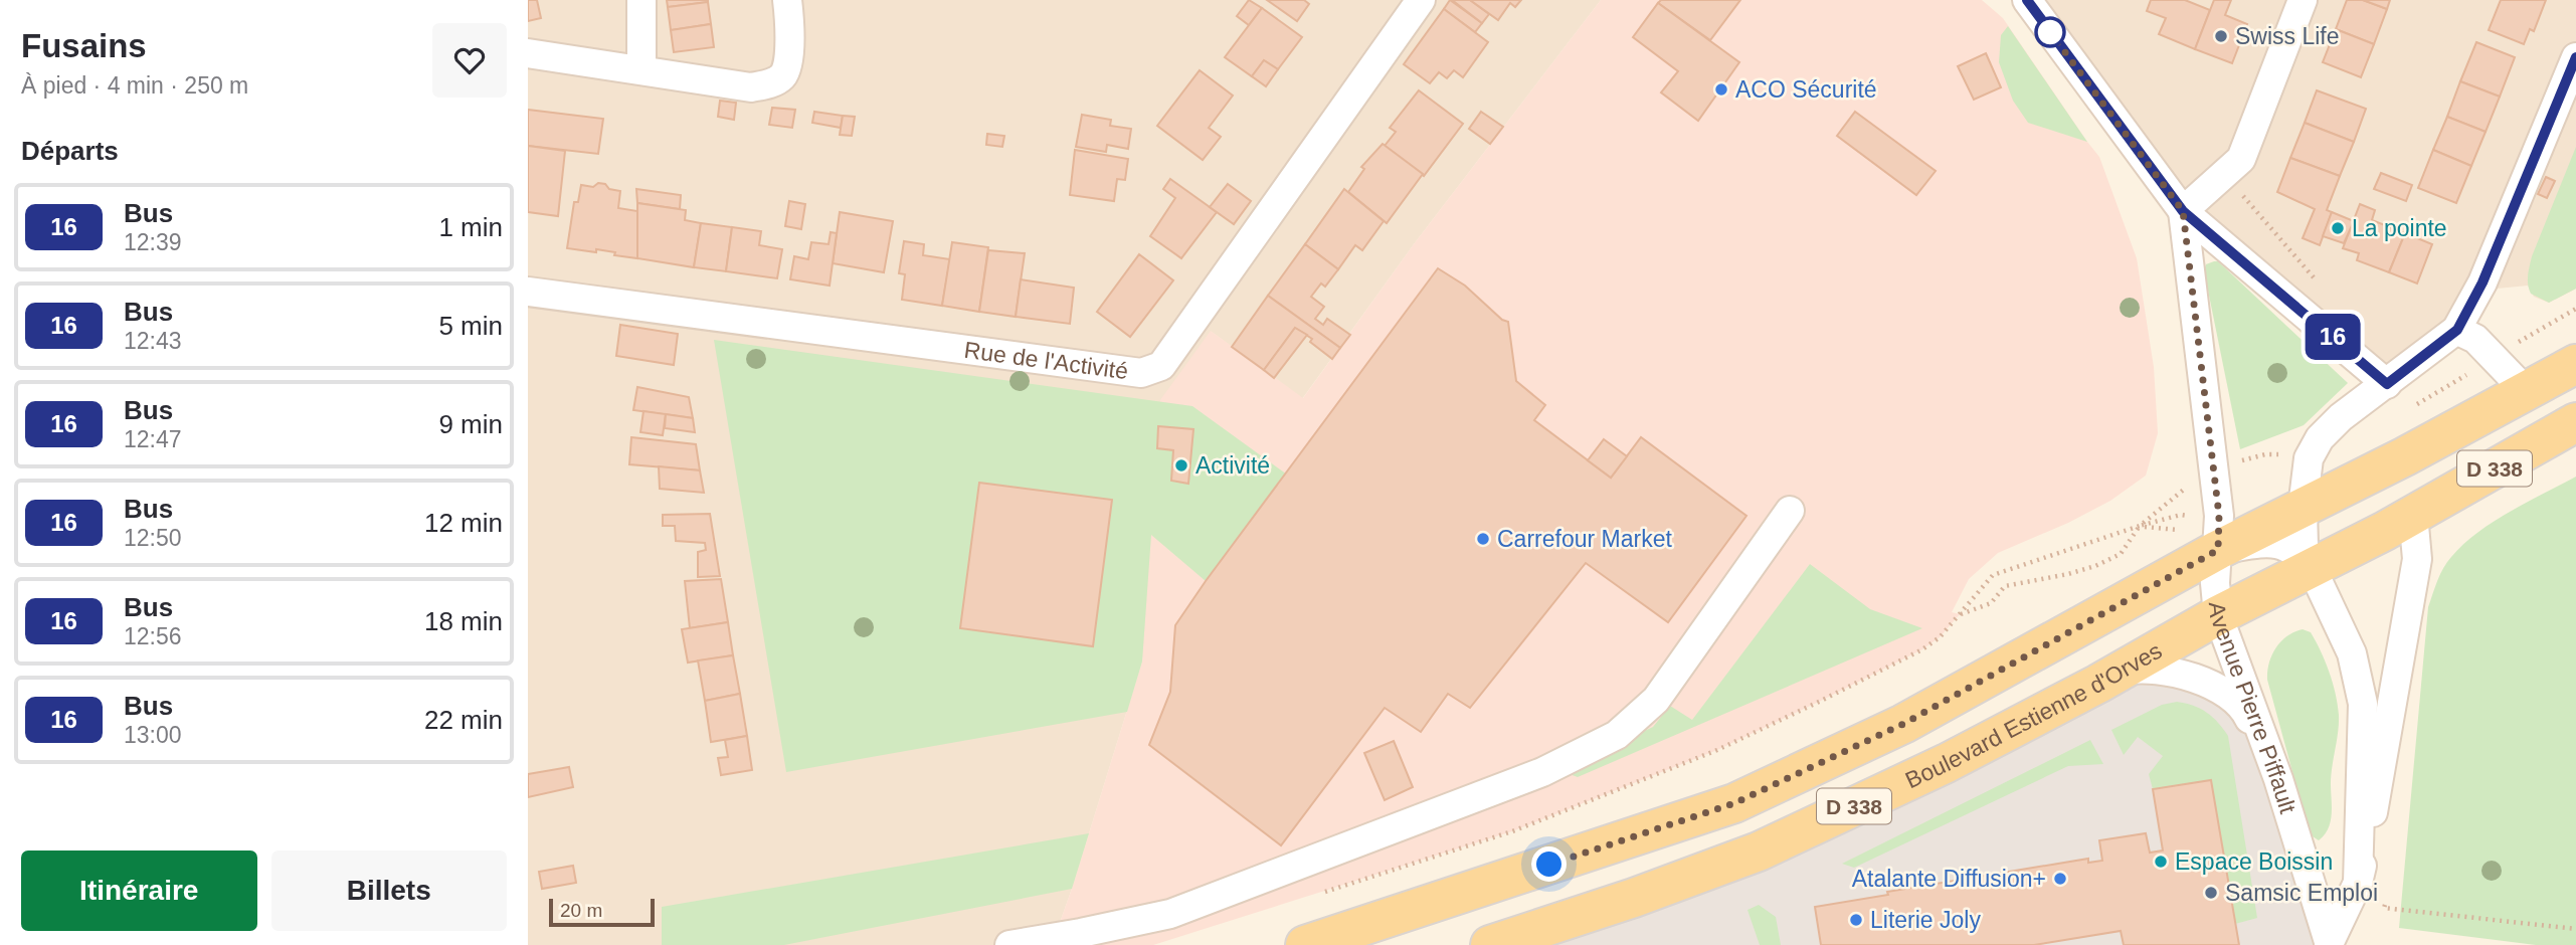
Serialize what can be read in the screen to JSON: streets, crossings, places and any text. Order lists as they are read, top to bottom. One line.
{"streets":{"main road":["D 338","Boulevard Estienne d'Orves"],"street":["Rue de l'Activité","Avenue Pierre Piffault"]},"crossings":[["D 338","Avenue Pierre Piffault"],["Avenue Pierre Piffault","Boulevard Estienne d'Orves"]],"places":["Swiss Life","ACO Sécurité","La pointe","Activité","Carrefour Market","Espace Boissin","Atalante Diffusion+","Samsic Emploi","Literie Joly"],"lines":["bus line 16"],"scale_bar":"20 m","page":{"heading":[["Fusains","À pied · 4 min · 250 m"],"Départs"],"on_map":"16","list":[{"mark":"16","name":"Bus","note":"12:39","value":"1 min"},{"mark":"16","name":"Bus","note":"12:43","value":"5 min"},{"mark":"16","name":"Bus","note":"12:47","value":"9 min"},{"mark":"16","name":"Bus","note":"12:50","value":"12 min"},{"mark":"16","name":"Bus","note":"12:56","value":"18 min"},{"mark":"16","name":"Bus","note":"13:00","value":"22 min"}],"buttons":["Itinéraire","Billets"],"scale":"20 m"}}
